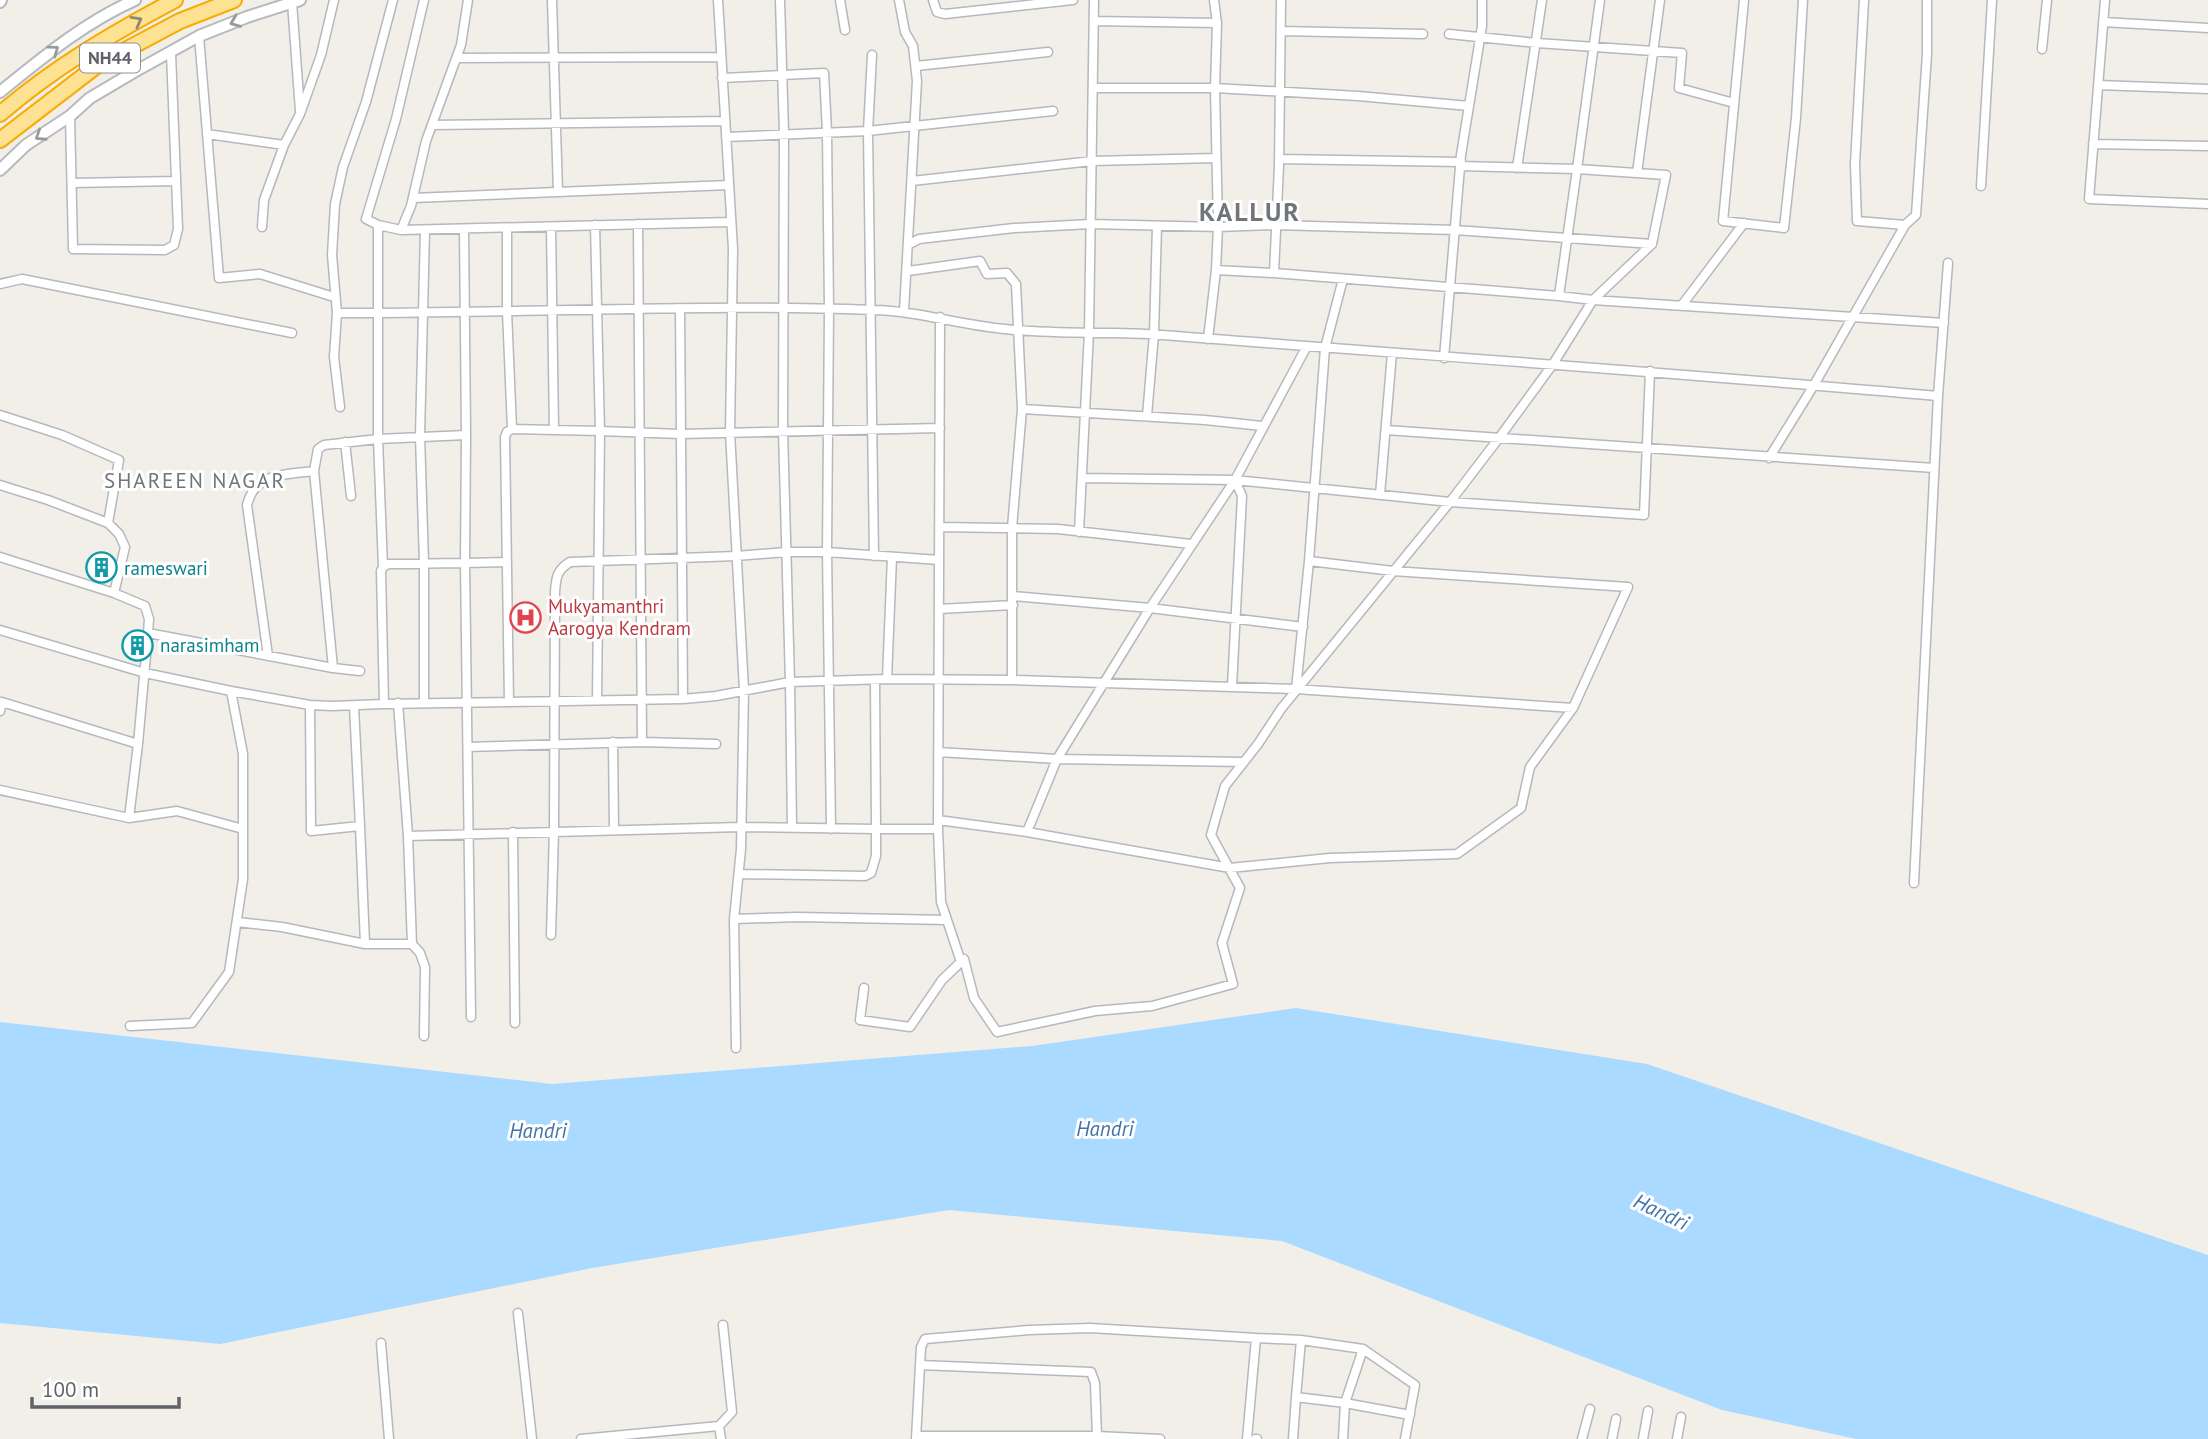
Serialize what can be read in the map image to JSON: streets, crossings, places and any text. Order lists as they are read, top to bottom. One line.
{"streets":{"highway":["NH44"]},"districts":["KALLUR","SHAREEN NAGAR"],"water":["Handri"],"places":{"building":["rameswari","narasimham"],"hospital":["Mukyamanthri Aarogya Kendram"]},"scale_bar":"100 m"}
